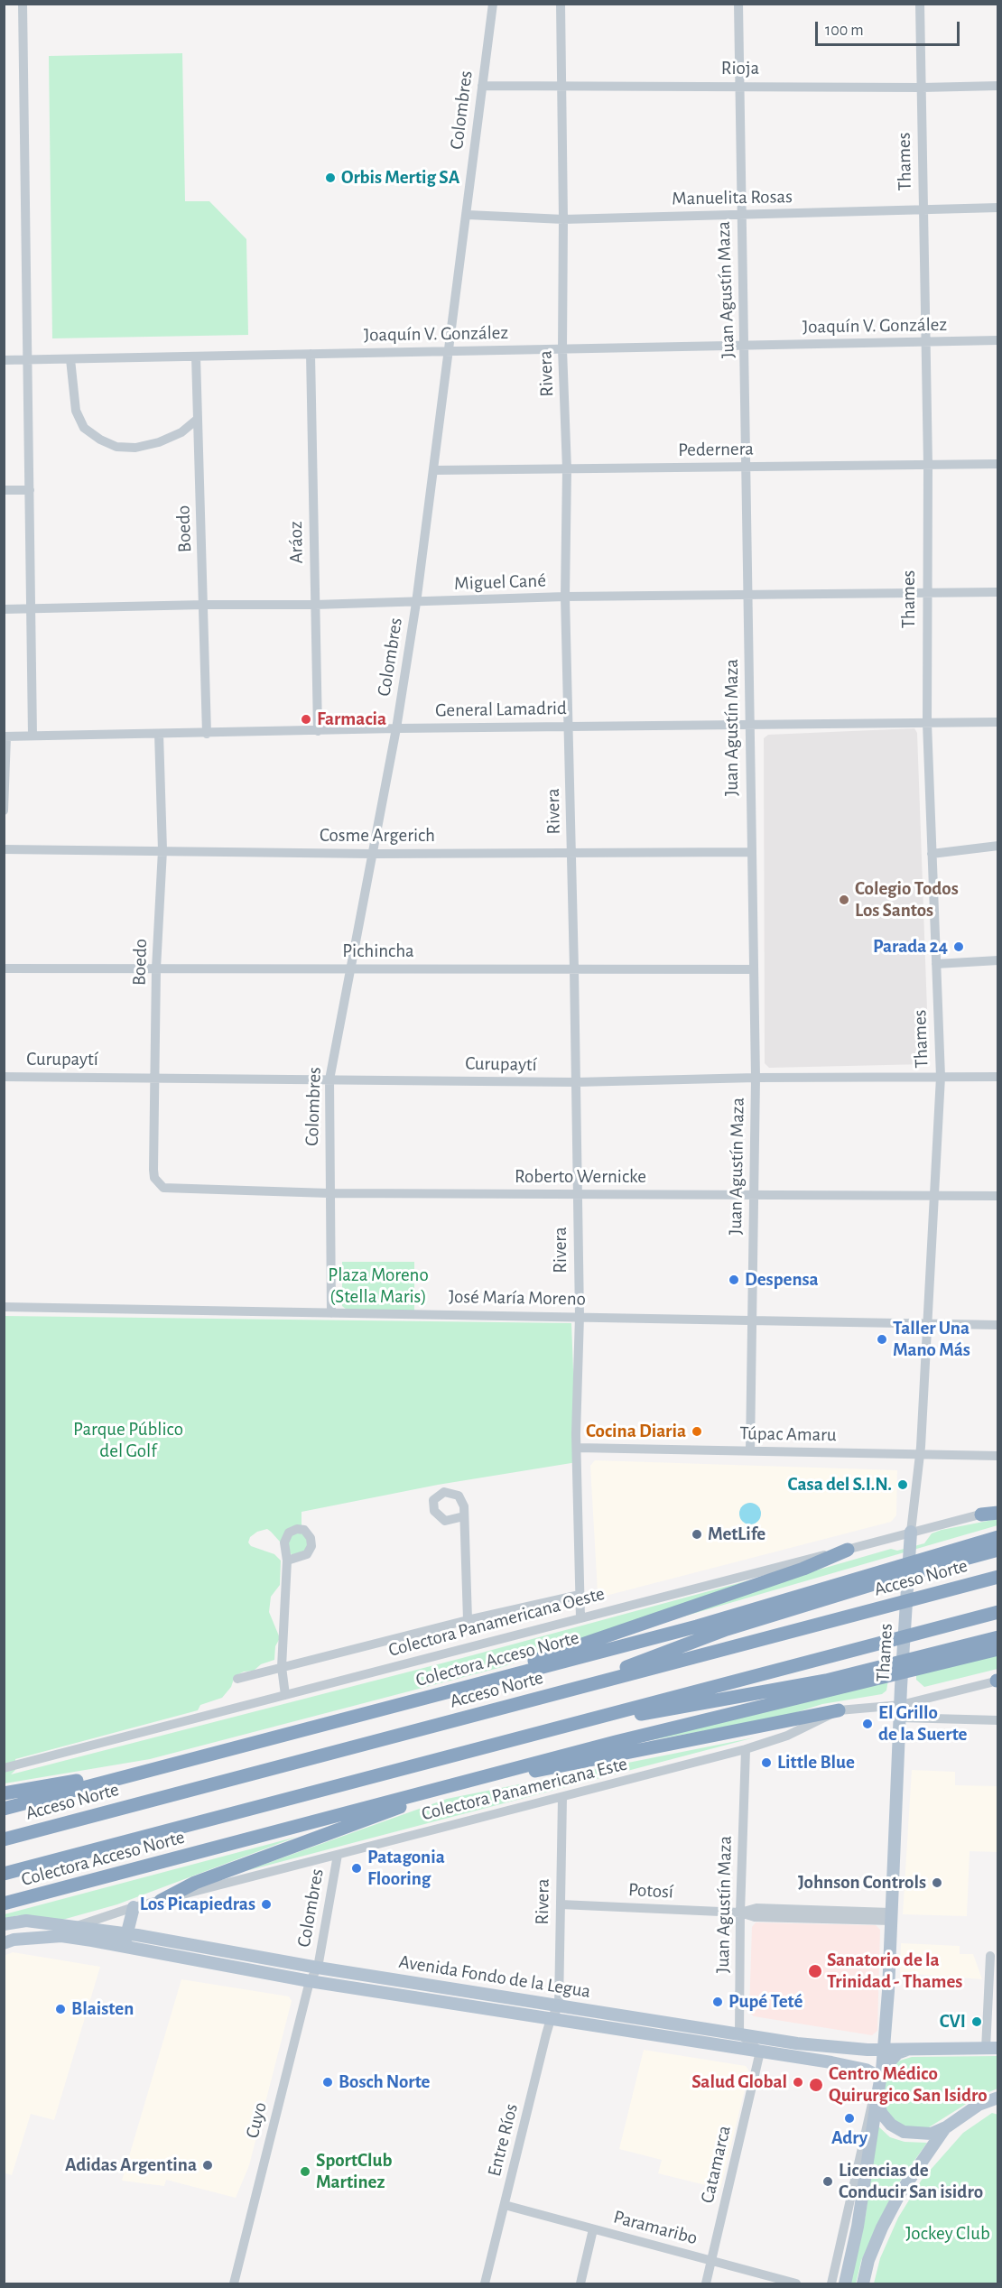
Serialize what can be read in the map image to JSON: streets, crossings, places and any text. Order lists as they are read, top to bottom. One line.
{"streets":{"highway":["Acceso Norte","Colectora Acceso Norte"],"main road":["Thames","Avenida Fondo de la Legua"],"street":["Rioja","Colombres","Manuelita Rosas","Juan Agustín Maza","Joaquín V. González","Rivera","Pedernera","Boedo","Aráoz","Miguel Cané","General Lamadrid","Cosme Argerich","Pichincha","Curupaytí","Roberto Wernicke","José María Moreno","Túpac Amaru","Colectora Panamericana Oeste","Colectora Panamericana Este","Potosí","Cuyo","Entre Ríos","Catamarca","Paramaribo"]},"crossings":[["Rioja","Colombres"],["Rioja","Thames"],["Rioja","Juan Agustín Maza"],["Rioja","Rivera"],["Colombres","Manuelita Rosas"],["Colombres","Joaquín V. González"],["Colombres","Pedernera"],["Colombres","Miguel Cané"],["Colombres","General Lamadrid"],["Colombres","Cosme Argerich"],["Colombres","Pichincha"],["Colombres","Curupaytí"],["Colombres","Roberto Wernicke"],["Colombres","José María Moreno"],["Colombres","Colectora Panamericana Este"],["Colombres","Avenida Fondo de la Legua"],["Colombres","Cuyo"],["Thames","Manuelita Rosas"],["Thames","Joaquín V. González"],["Thames","Pedernera"],["Thames","Miguel Cané"],["Thames","General Lamadrid"],["Thames","Curupaytí"],["Thames","Roberto Wernicke"],["Thames","José María Moreno"],["Thames","Túpac Amaru"],["Thames","Colectora Panamericana Oeste"],["Thames","Colectora Panamericana Este"],["Thames","Potosí"],["Thames","Avenida Fondo de la Legua"],["Manuelita Rosas","Juan Agustín Maza"],["Manuelita Rosas","Rivera"],["Juan Agustín Maza","Joaquín V. González"],["Juan Agustín Maza","Pedernera"],["Juan Agustín Maza","Miguel Cané"],["Juan Agustín Maza","General Lamadrid"],["Juan Agustín Maza","Cosme Argerich"],["Juan Agustín Maza","Pichincha"],["Juan Agustín Maza","Curupaytí"],["Juan Agustín Maza","Roberto Wernicke"],["Juan Agustín Maza","José María Moreno"],["Juan Agustín Maza","Túpac Amaru"],["Juan Agustín Maza","Colectora Panamericana Este"],["Juan Agustín Maza","Potosí"],["Juan Agustín Maza","Avenida Fondo de la Legua"],["Joaquín V. González","Rivera"],["Joaquín V. González","Boedo"],["Joaquín V. González","Aráoz"],["Rivera","Pedernera"],["Rivera","Miguel Cané"],["Rivera","General Lamadrid"],["Rivera","Cosme Argerich"],["Rivera","Pichincha"],["Rivera","Curupaytí"],["Rivera","Roberto Wernicke"],["Rivera","José María Moreno"],["Rivera","Túpac Amaru"],["Rivera","Colectora Panamericana Oeste"],["Rivera","Colectora Panamericana Este"],["Rivera","Potosí"],["Rivera","Avenida Fondo de la Legua"],["Rivera","Entre Ríos"],["Boedo","Miguel Cané"],["Boedo","General Lamadrid"],["Boedo","Cosme Argerich"],["Boedo","Pichincha"],["Boedo","Curupaytí"],["Boedo","Roberto Wernicke"],["Aráoz","Miguel Cané"],["Aráoz","General Lamadrid"],["Colectora Panamericana Este","Avenida Fondo de la Legua"],["Avenida Fondo de la Legua","Cuyo"],["Avenida Fondo de la Legua","Entre Ríos"],["Avenida Fondo de la Legua","Catamarca"],["Entre Ríos","Paramaribo"],["Catamarca","Paramaribo"]],"parks":["Plaza Moreno (Stella Maris)","Parque Público del Golf","Jockey Club"],"places":["Orbis Mertig SA","Farmacia","Colegio Todos Los Santos","Parada 24","Despensa","Taller Una Mano Más","Cocina Diaria","Casa del S.I.N.","MetLife","El Grillo de la Suerte","Little Blue","Patagonia Flooring","Johnson Controls","Los Picapiedras","Sanatorio de la Trinidad - Thames","Pupé Teté","Blaisten","CVI","Bosch Norte","Salud Global","Centro Médico Quirurgico San Isidro","Adry","Adidas Argentina","SportClub Martinez","Licencias de Conducir San isidro"],"scale_bar":"100 m"}
